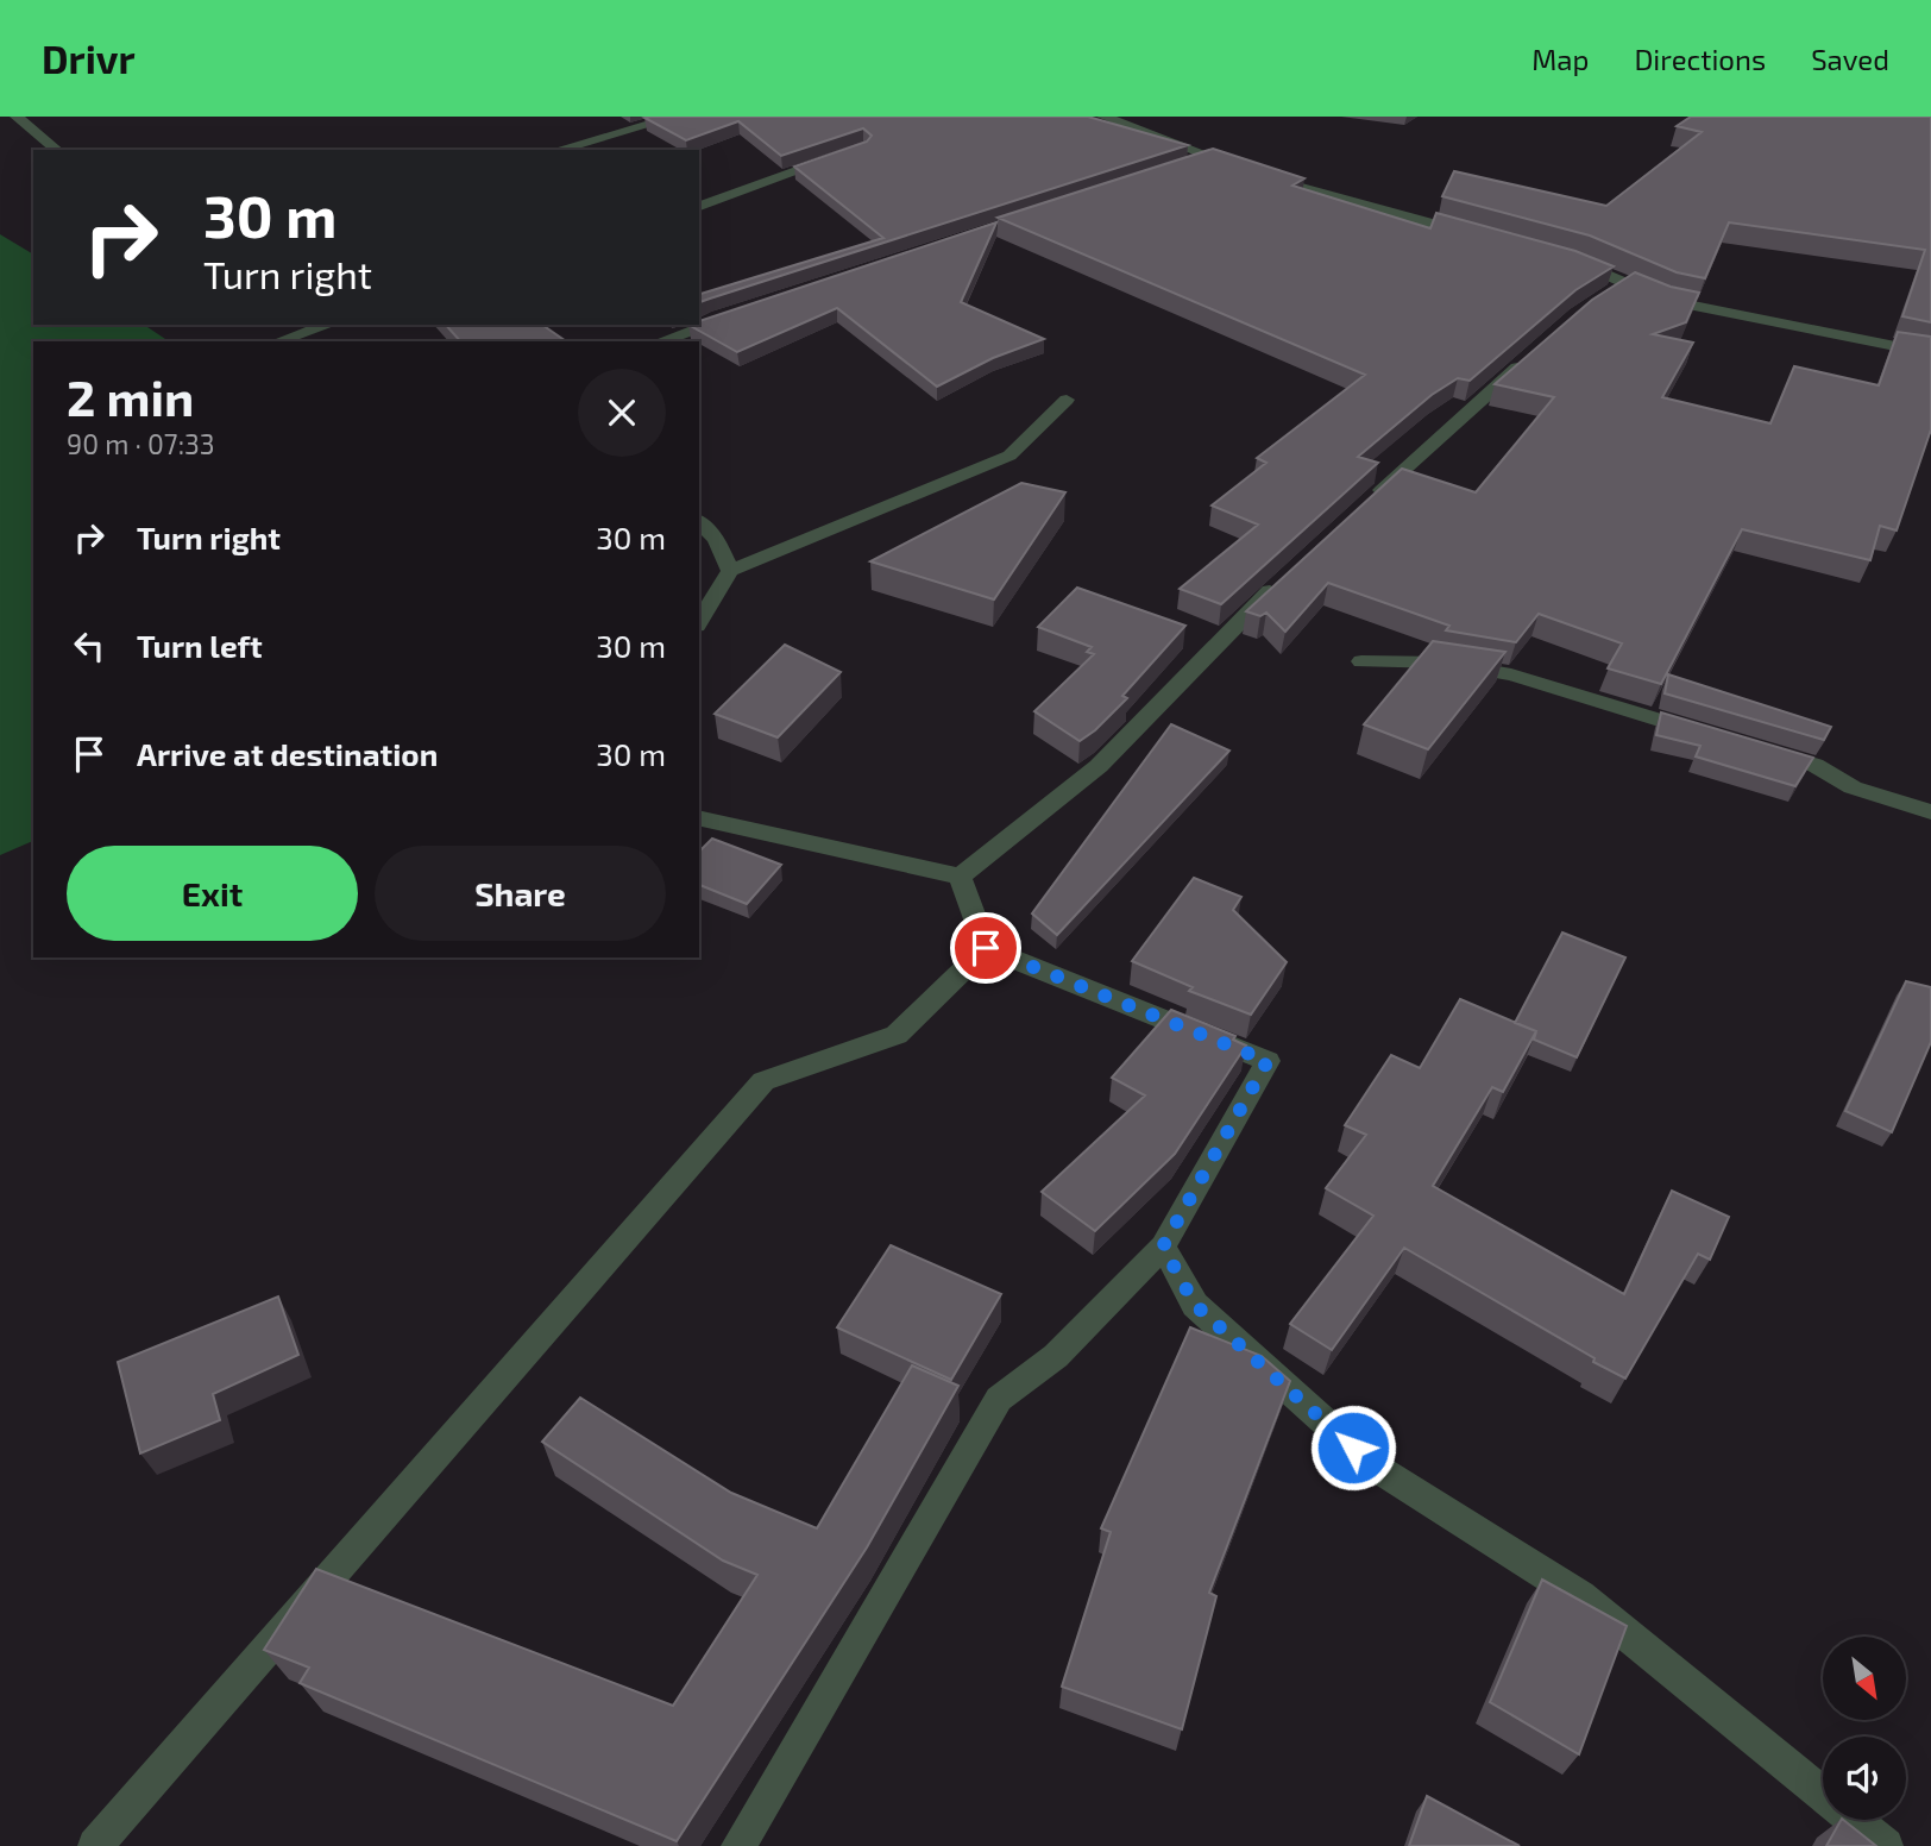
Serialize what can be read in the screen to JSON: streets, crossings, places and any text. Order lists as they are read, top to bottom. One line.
{"north":"bottom right","page":{"header":"Drivr","nav":["Map","Directions","Saved"],"turn":["30 m","Turn right"],"heading":["2 min","90 m · 07:33"],"list":[{"name":"Turn right","value":"30 m"},{"name":"Turn left","value":"30 m"},{"name":"Arrive at destination","value":"30 m"}],"buttons":["Exit","Share"]}}
